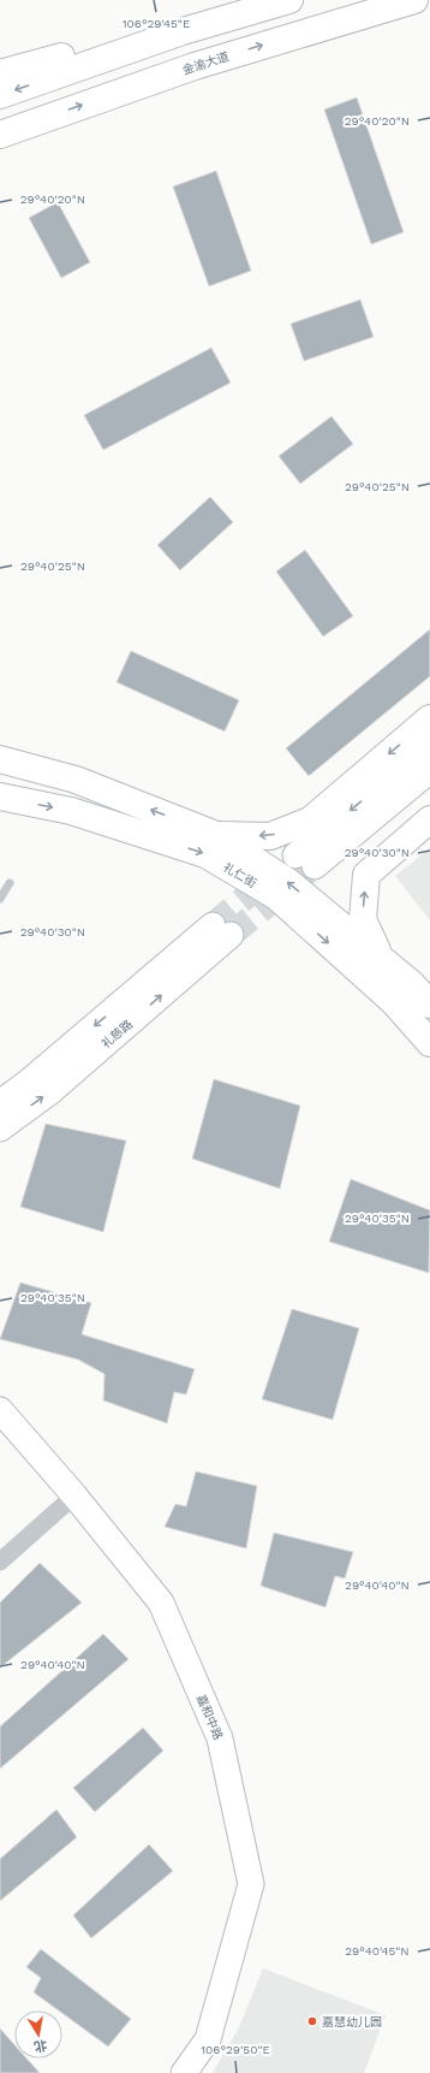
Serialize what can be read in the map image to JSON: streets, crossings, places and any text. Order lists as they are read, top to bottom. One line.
{"streets":{"main road":["金渝大道","礼仁街","礼慈路","嘉和中路"]},"places":["嘉慧幼儿园"],"north":"bottom","coordinates":["106°29'45\"E","29°40'20\"N","29°40'25\"N","29°40'30\"N","29°40'35\"N","29°40'40\"N","29°40'45\"N","106°29'50\"E"]}
